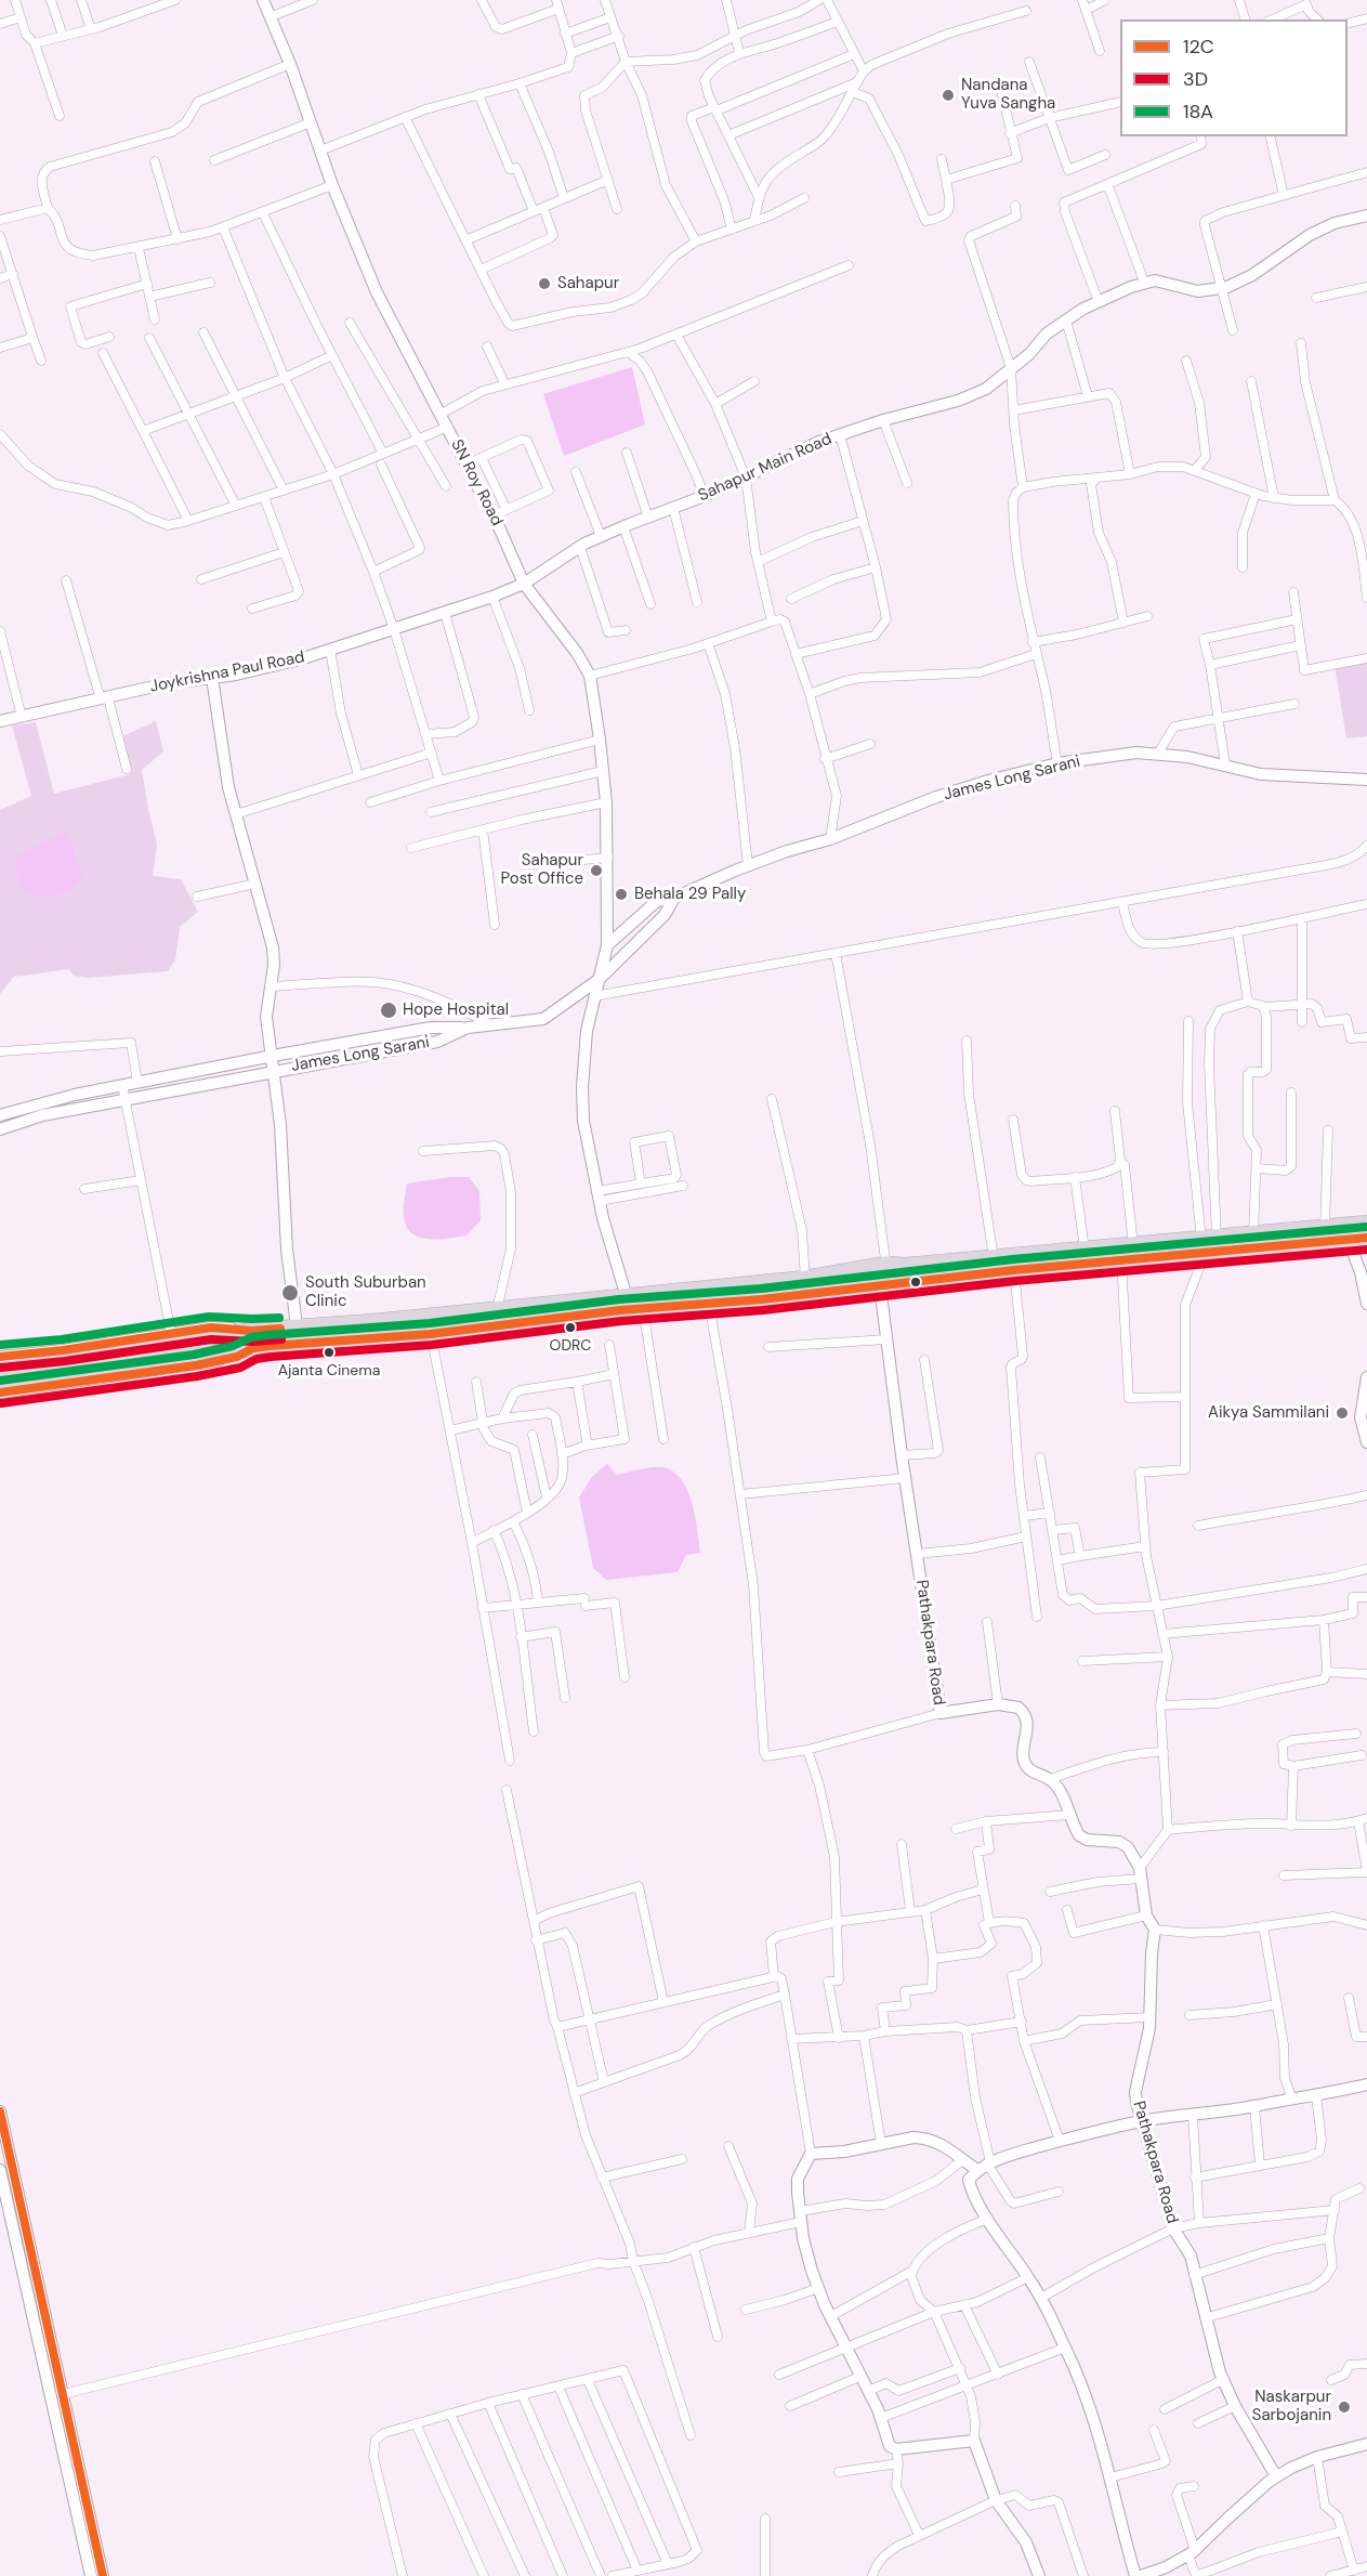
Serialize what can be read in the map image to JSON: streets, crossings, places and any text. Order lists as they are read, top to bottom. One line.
{"streets":{"street":["Sahapur Main Road","SN Roy Road","Joykrishna Paul Road","James Long Sarani","Pathakpara Road"]},"crossings":[["Sahapur Main Road","SN Roy Road"],["Sahapur Main Road","Joykrishna Paul Road"],["SN Roy Road","Joykrishna Paul Road"],["SN Roy Road","James Long Sarani"]],"places":["Nandana Yuva Sangha","Sahapur","Sahapur Post Office","Behala 29 Pally","Hope Hospital","South Suburban Clinic","ODRC","Ajanta Cinema","Aikya Sammilani","Naskarpur Sarbojanin"],"lines":["transit line 18A","transit line 12C","transit line 3D"],"legend":["12C","3D","18A"]}
